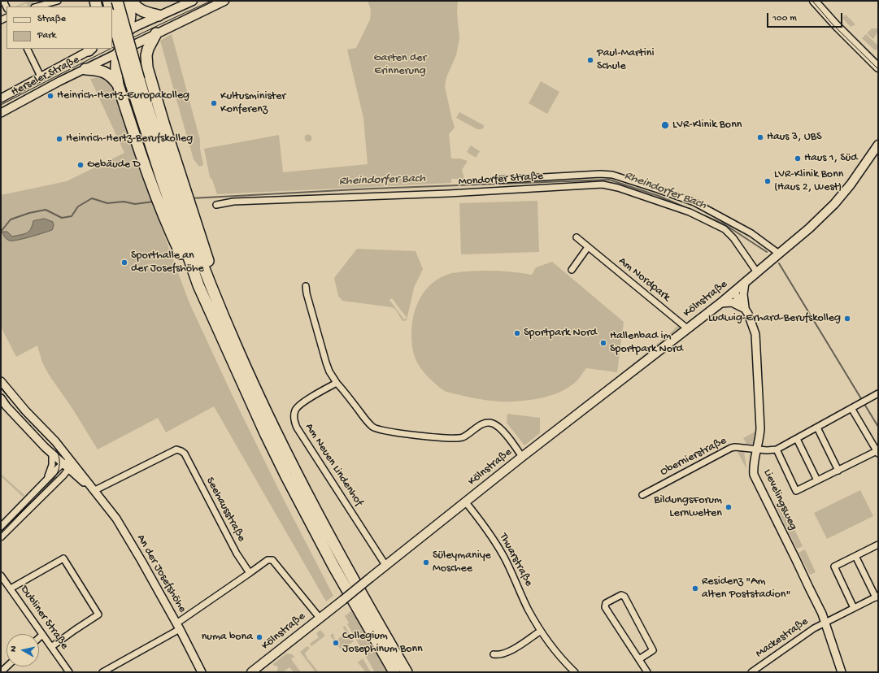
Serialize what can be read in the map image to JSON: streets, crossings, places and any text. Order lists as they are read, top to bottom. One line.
{"streets":{"main road":["Kölnstraße"],"street":["Herseler Straße","Mondorfer Straße","Am Nordpark","Obernierstraße","Am Neuen Lindenhof","Lievelingsweg","Seehausstraße","Thuarstraße","An der Josefshöhe","Dubliner Straße","Mackestraße"]},"crossings":[["Mondorfer Straße","Kölnstraße"],["Am Nordpark","Kölnstraße"],["Kölnstraße","Am Neuen Lindenhof"],["Kölnstraße","Lievelingsweg"],["Kölnstraße","Thuarstraße"],["Obernierstraße","Lievelingsweg"],["Lievelingsweg","Mackestraße"],["Seehausstraße","An der Josefshöhe"]],"water":["Rheindorfer Bach"],"parks":["Garten der Erinnerung"],"places":["Paul-Martini Schule","Heinrich-Hertz-Europakolleg","Kultusminister Konferenz","LVR-Klinik Bonn","Haus 3, UBS","Heinrich-Hertz-Berufskolleg","Haus 1, Süd","Gebäude D","LVR-Klinik Bonn (Haus 2, West)","Sporthalle an der Josefshöhe","Ludwig-Erhard-Berufskolleg","Sportpark Nord","Hallenbad im Sportpark Nord","BildungsForum Lernwelten","Süleymaniye Moschee","Residenz \"Am alten Poststadion\"","numa bona","Collegium Josephinum Bonn"],"legend":["Straße","Park"],"scale_bar":"100 m","north":"left"}
